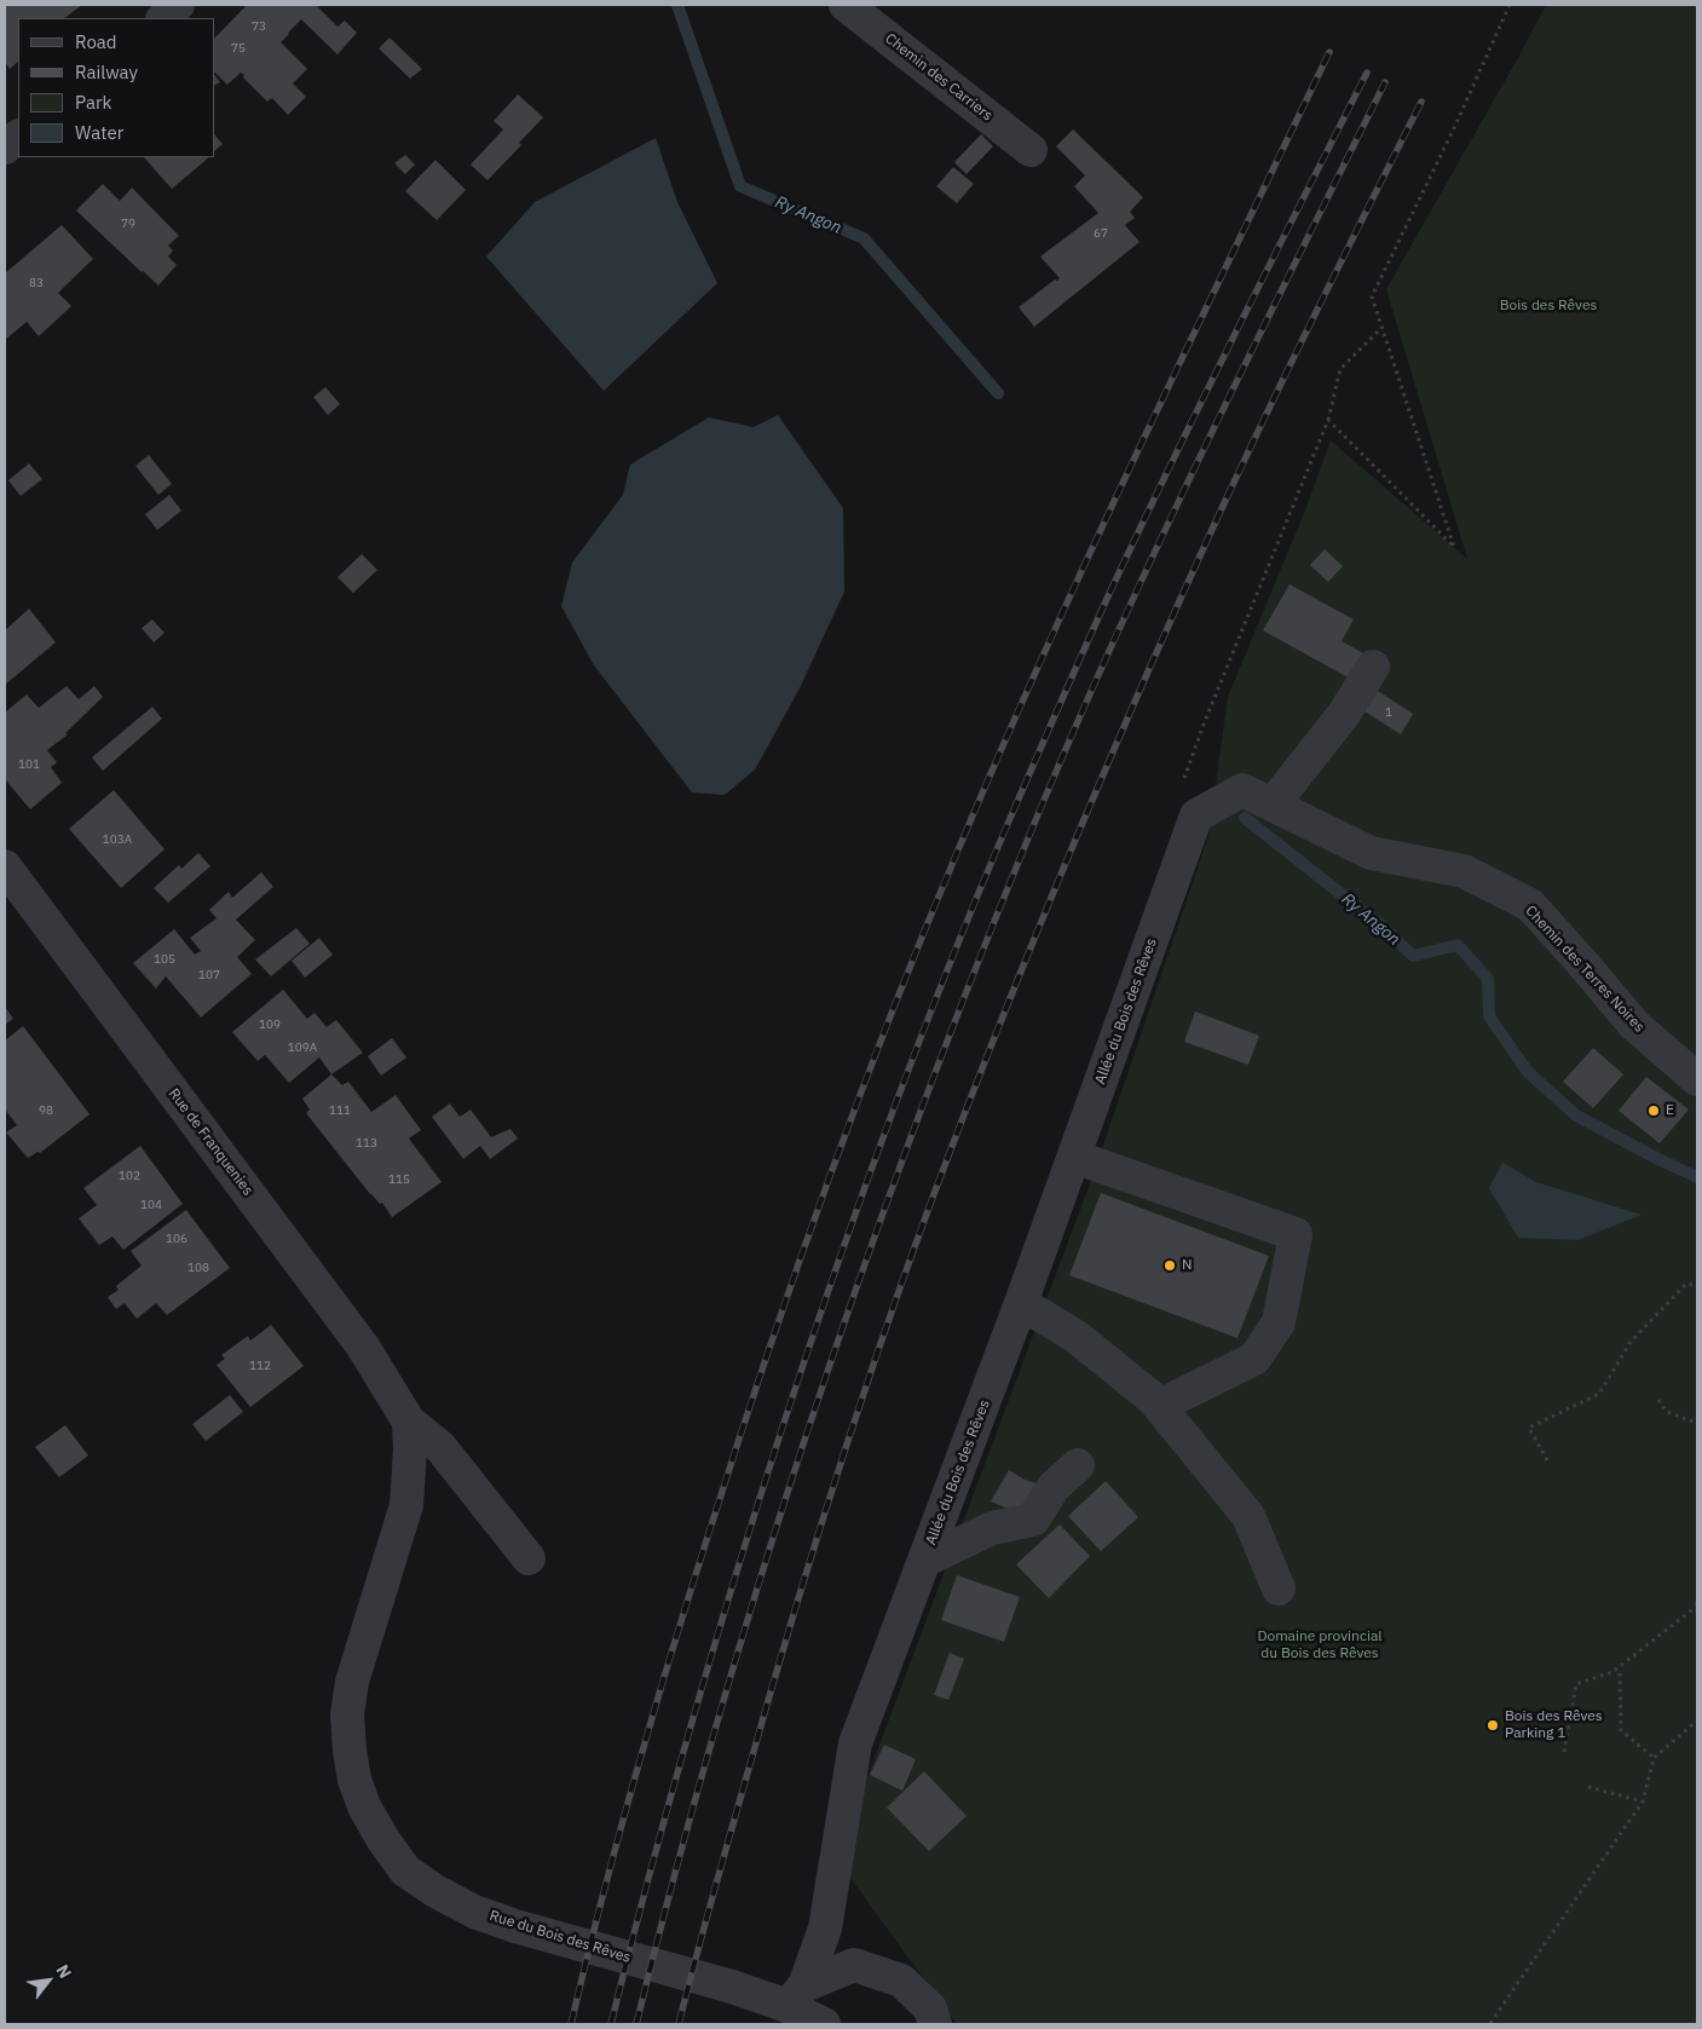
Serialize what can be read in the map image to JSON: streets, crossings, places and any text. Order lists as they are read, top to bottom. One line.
{"streets":{"street":["Chemin des Carriers","Chemin des Terres Noires","Allée du Bois des Rêves","Rue de Franquenies","Rue du Bois des Rêves"]},"crossings":[["Chemin des Terres Noires","Allée du Bois des Rêves"],["Allée du Bois des Rêves","Rue du Bois des Rêves"],["Rue de Franquenies","Rue du Bois des Rêves"]],"water":["Ry Angon"],"parks":["Bois des Rêves","Domaine provincial du Bois des Rêves"],"places":["E","N","Bois des Rêves Parking 1"],"house_numbers":["73","75","79","67","83","1","101","103A","105","107","109","109A","98","111","113","102","115","104","106","108","112"],"legend":["Road","Railway","Park","Water"],"north":"top right"}
